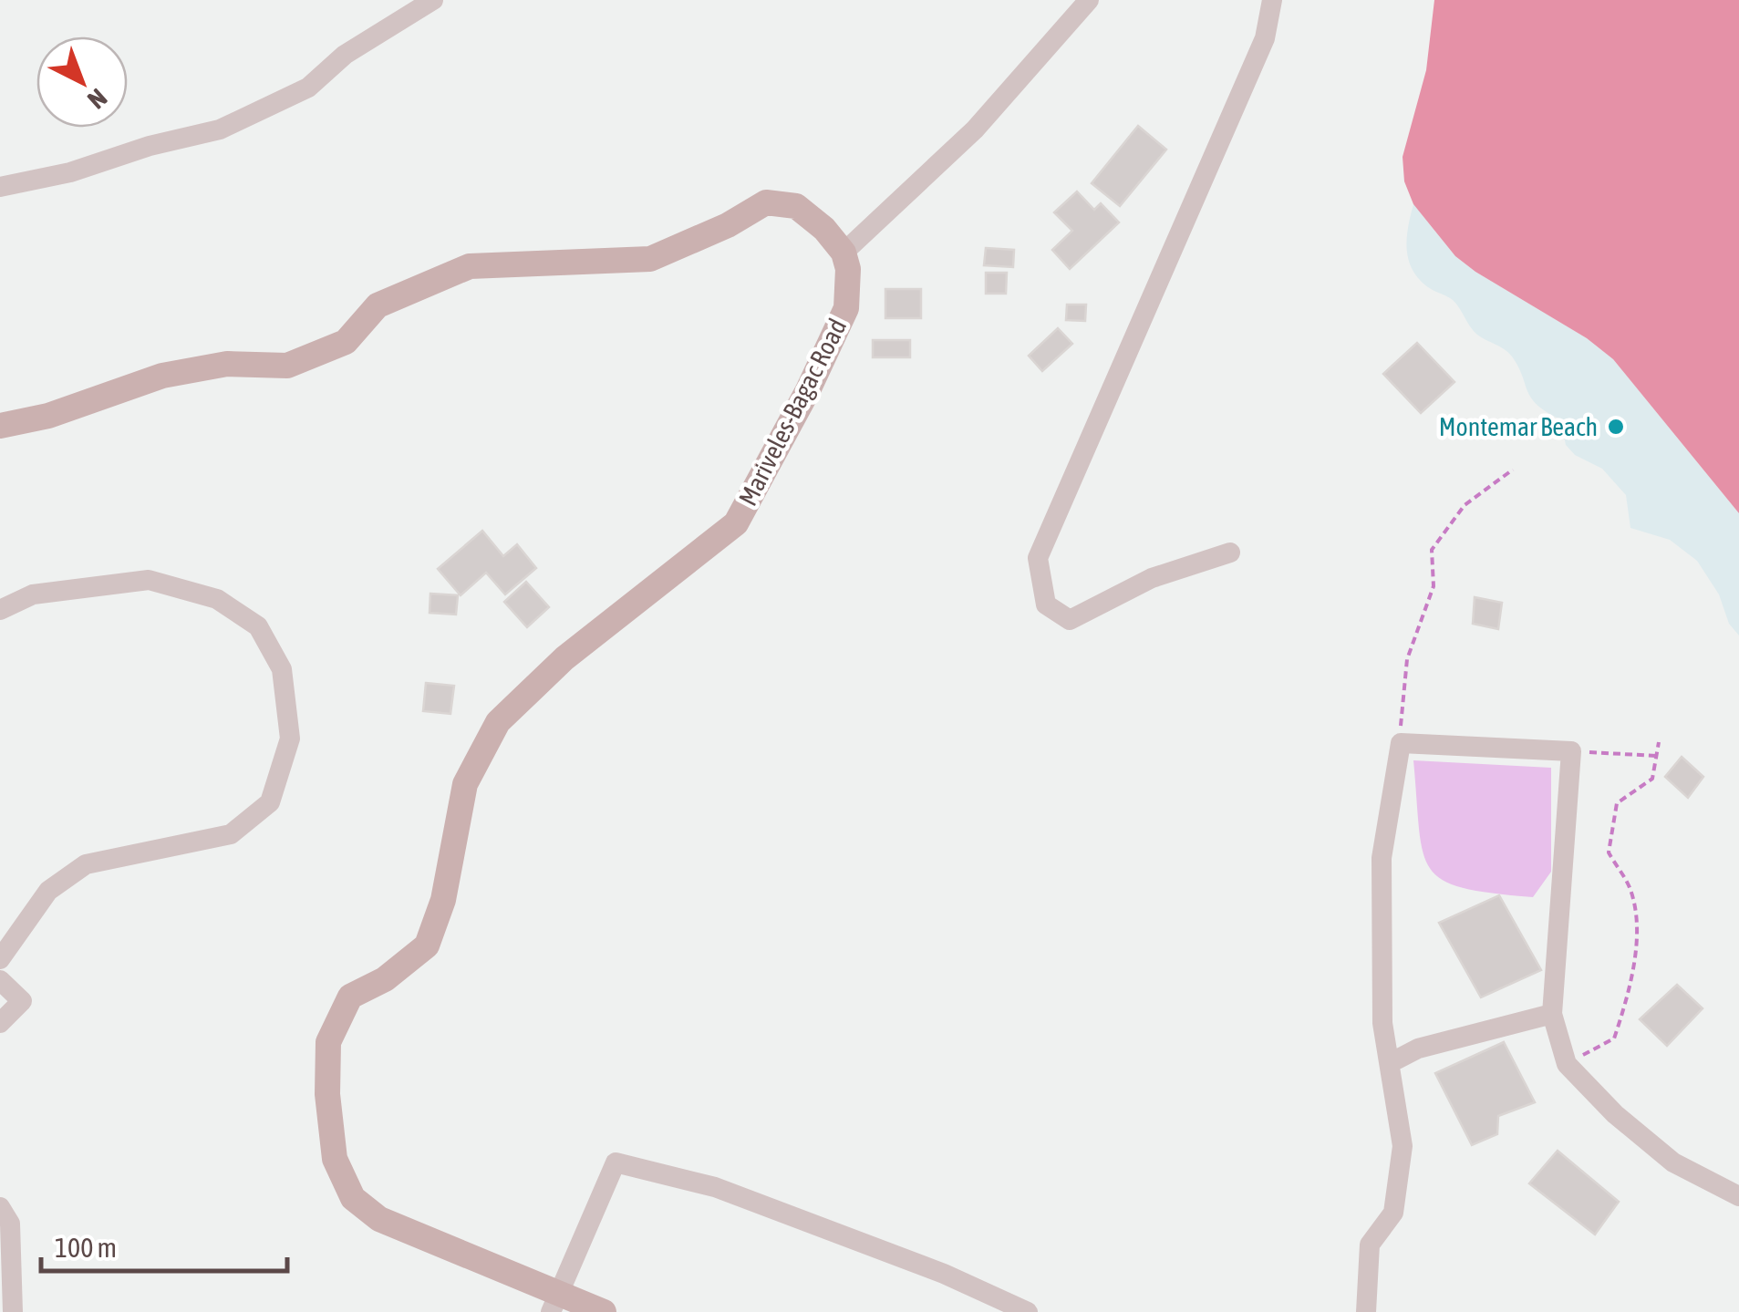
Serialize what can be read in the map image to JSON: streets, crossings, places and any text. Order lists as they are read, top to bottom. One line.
{"streets":{"main road":["Mariveles-Bagac Road"]},"places":["Montemar Beach"],"scale_bar":"100 m","north":"bottom right"}
